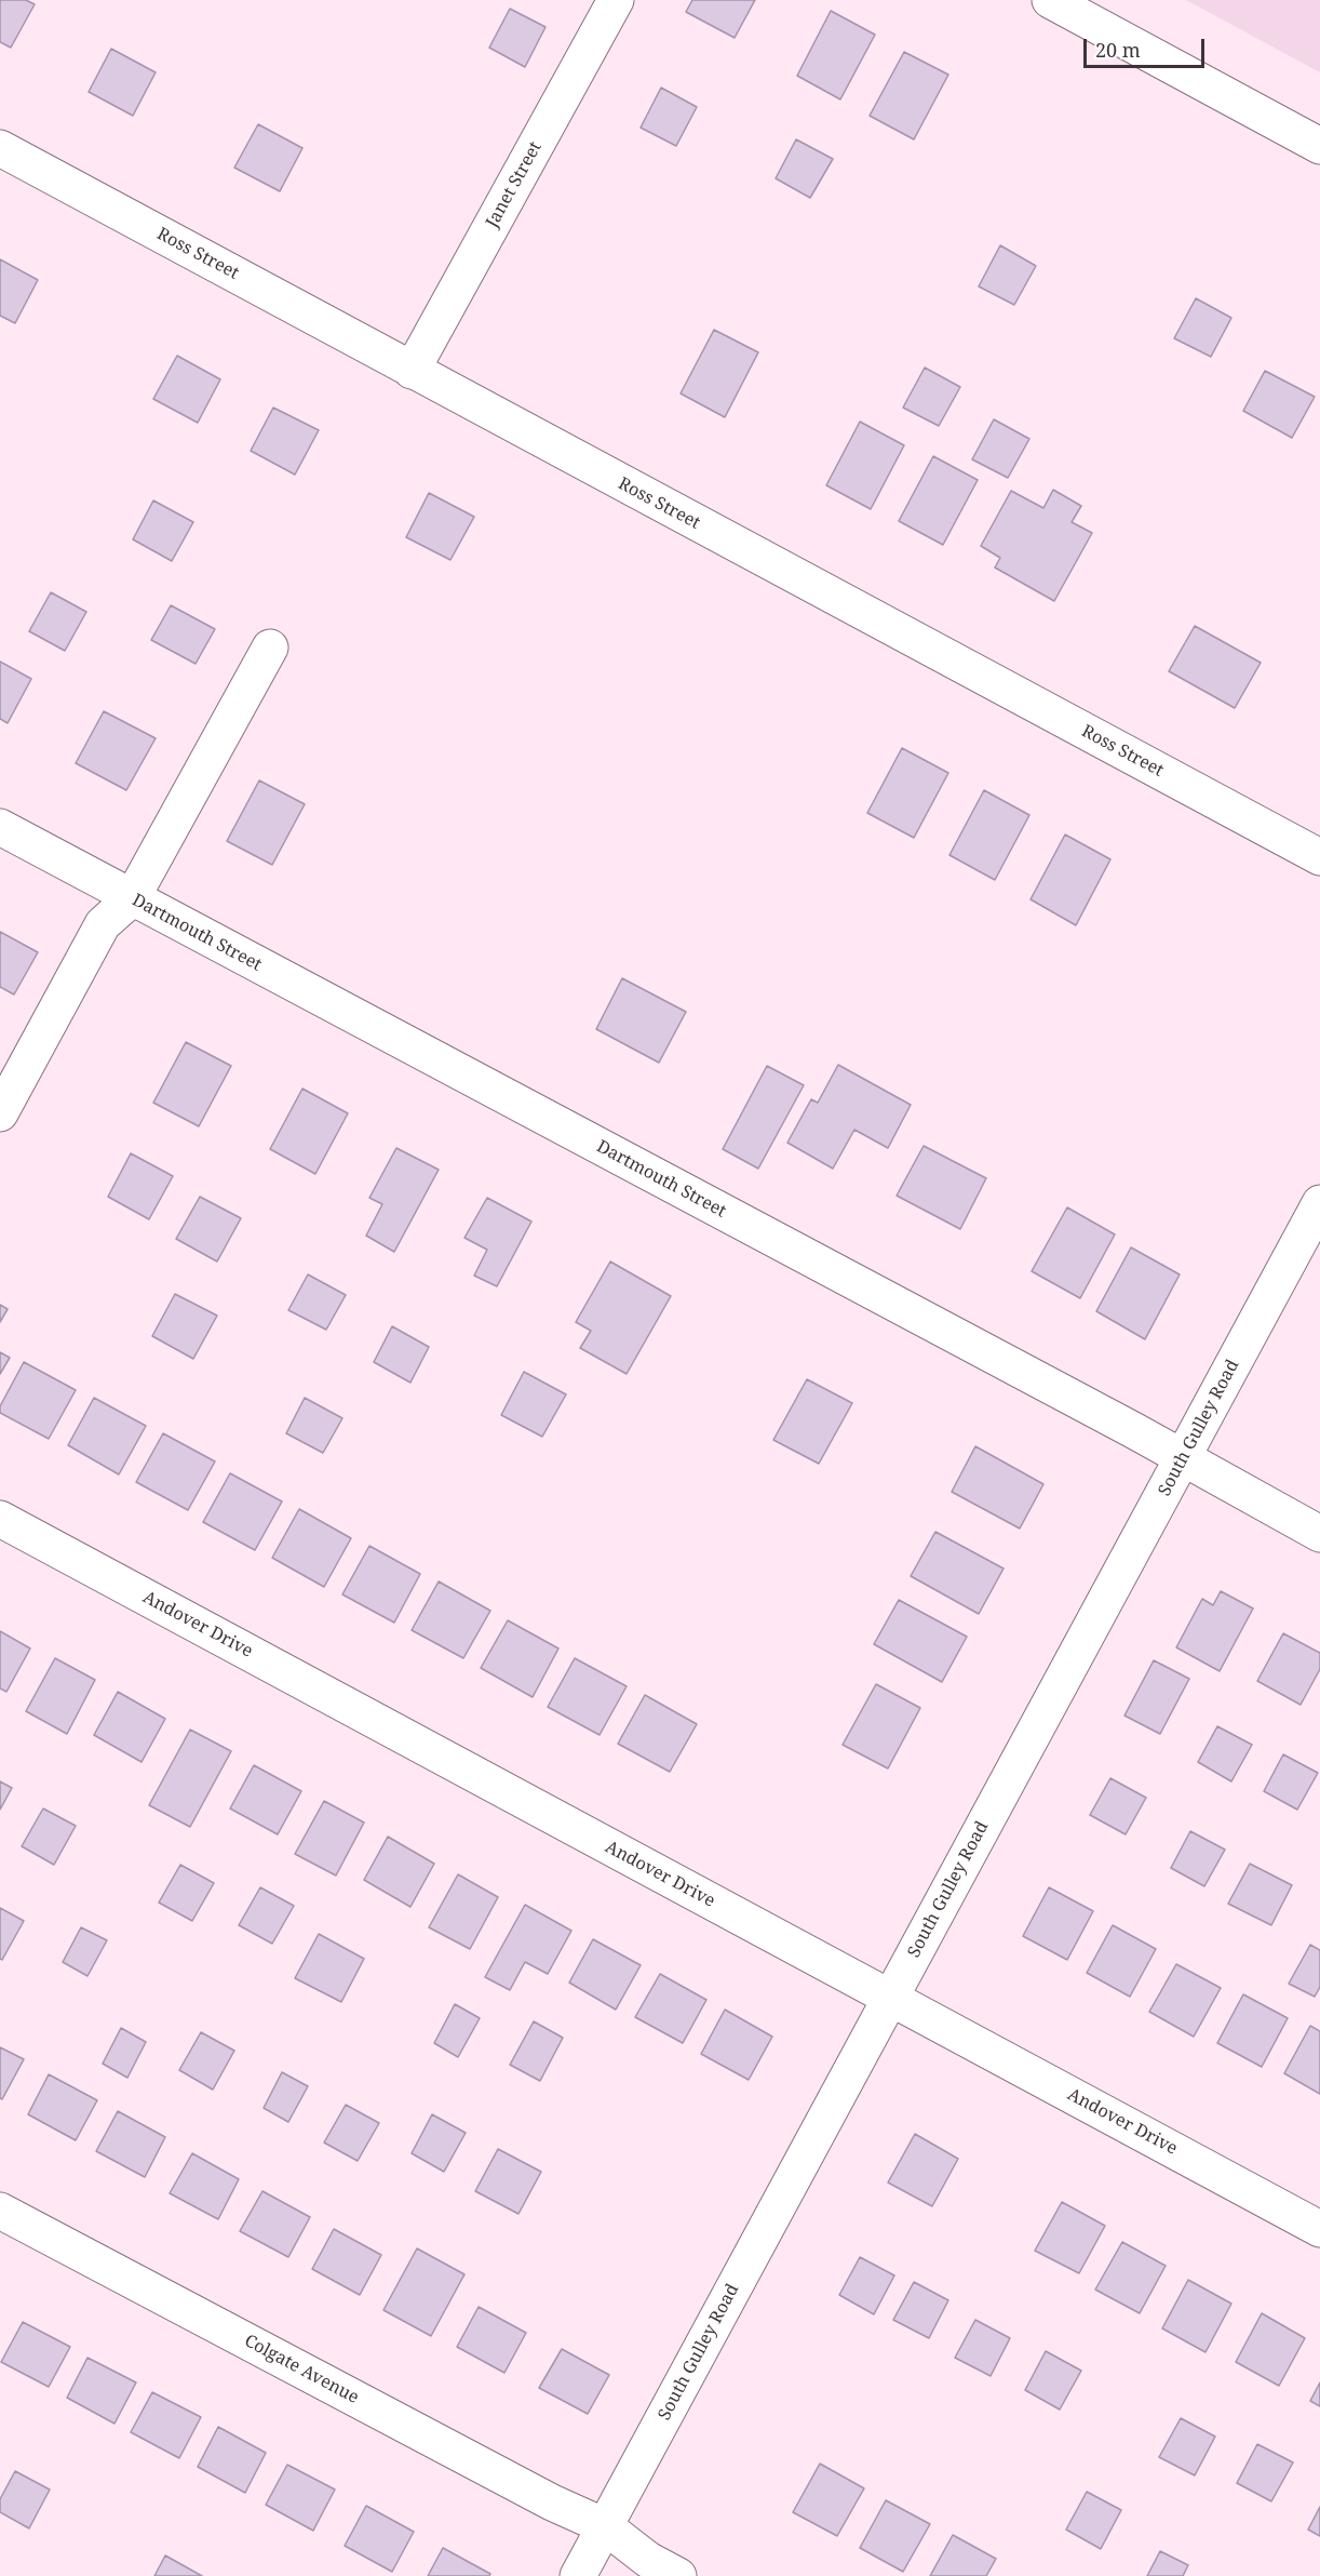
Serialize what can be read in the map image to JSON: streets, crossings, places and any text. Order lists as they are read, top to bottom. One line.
{"streets":{"street":["Janet Street","Ross Street","Dartmouth Street","South Gulley Road","Andover Drive","Colgate Avenue"]},"crossings":[["Janet Street","Ross Street"],["Dartmouth Street","South Gulley Road"],["South Gulley Road","Andover Drive"],["South Gulley Road","Colgate Avenue"]],"scale_bar":"20 m"}
